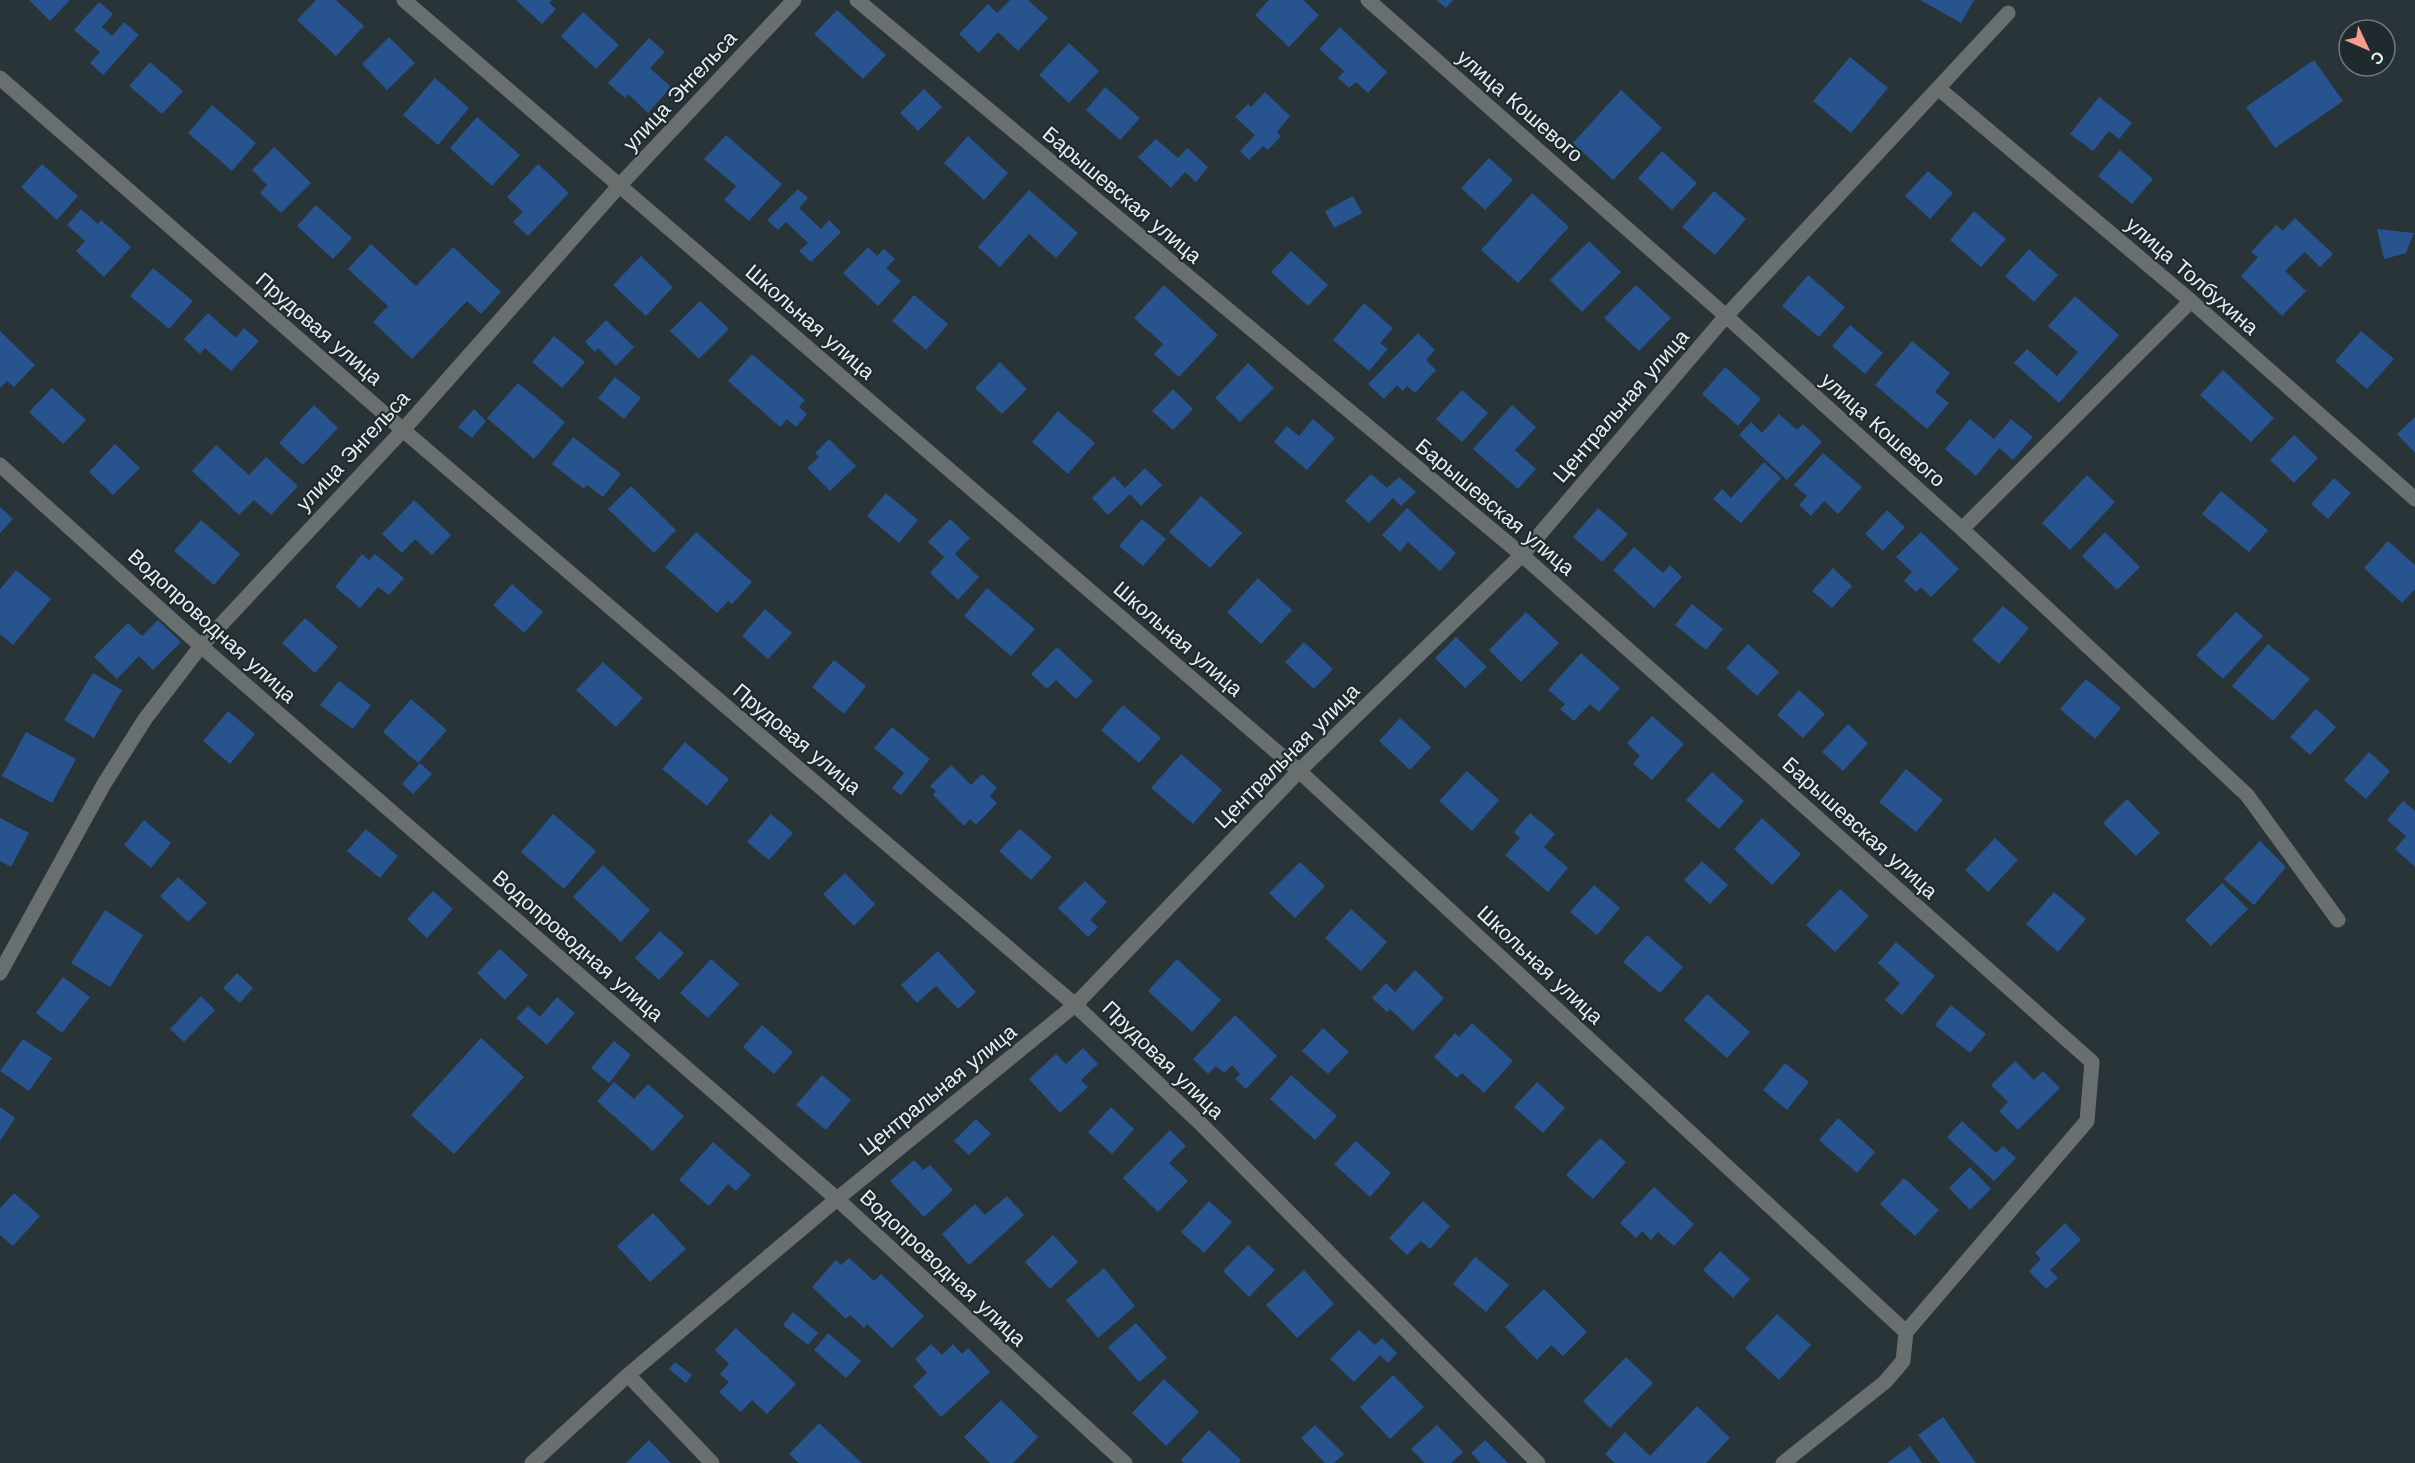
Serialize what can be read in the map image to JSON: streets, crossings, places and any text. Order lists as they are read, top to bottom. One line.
{"streets":{"street":["улица Энгельса","улица Кошевого","Барышевская улица","улица Толбухина","Школьная улица","Прудовая улица","Центральная улица","Водопроводная улица"]},"crossings":[["улица Энгельса","Школьная улица"],["улица Энгельса","Прудовая улица"],["улица Энгельса","Водопроводная улица"],["улица Кошевого","Центральная улица"],["Барышевская улица","Школьная улица"],["Барышевская улица","Центральная улица"],["улица Толбухина","Центральная улица"],["Школьная улица","Центральная улица"],["Прудовая улица","Центральная улица"],["Центральная улица","Водопроводная улица"]],"north":"bottom right"}
